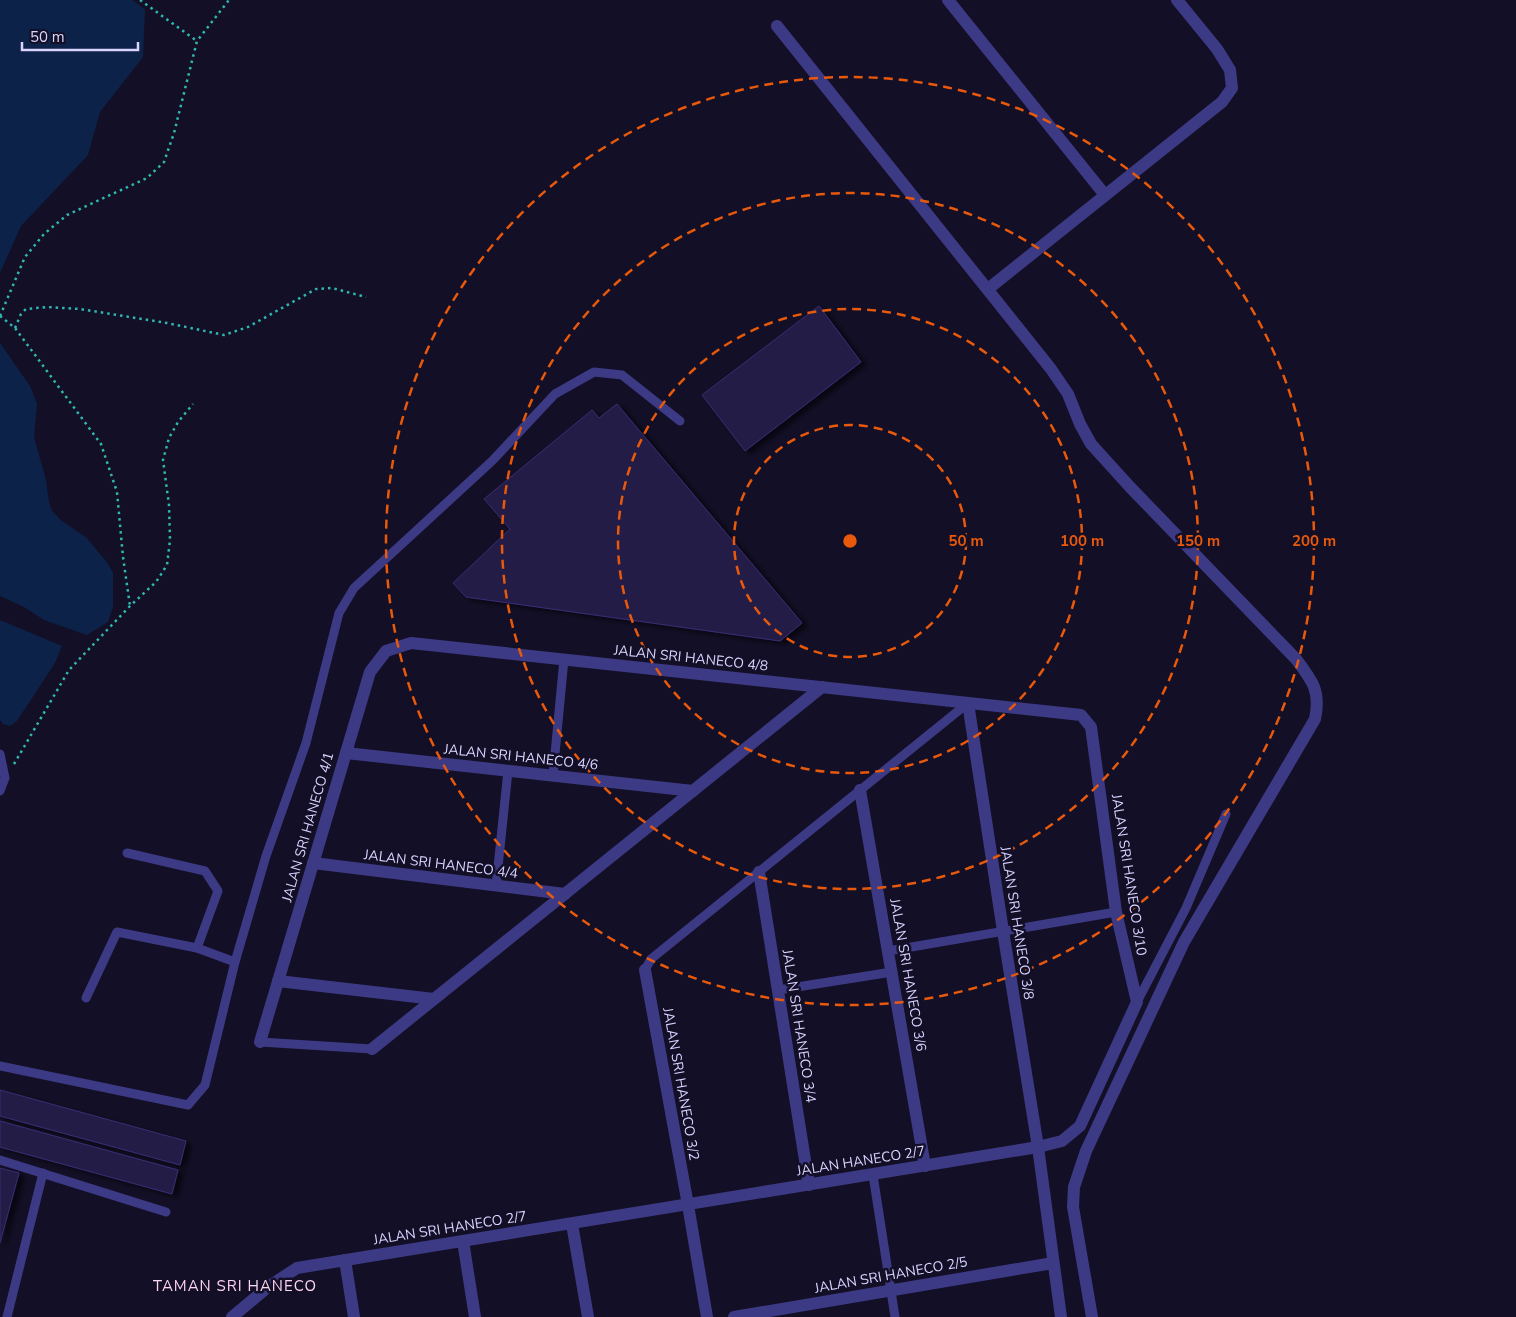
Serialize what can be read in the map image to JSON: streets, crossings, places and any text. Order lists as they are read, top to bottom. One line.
{"streets":{"street":["JALAN SRI HANECO 4/8","JALAN SRI HANECO 4/6","JALAN SRI HANECO 4/1","JALAN SRI HANECO 4/4","JALAN SRI HANECO 3/10","JALAN SRI HANECO 3/8","JALAN SRI HANECO 3/6","JALAN SRI HANECO 3/4","JALAN SRI HANECO 3/2","JALAN HANECO 2/7","JALAN SRI HANECO 2/7","JALAN SRI HANECO 2/5"]},"crossings":[["JALAN SRI HANECO 4/8","JALAN SRI HANECO 4/1"],["JALAN SRI HANECO 4/8","JALAN SRI HANECO 3/10"],["JALAN SRI HANECO 4/8","JALAN SRI HANECO 3/8"],["JALAN SRI HANECO 4/6","JALAN SRI HANECO 4/1"],["JALAN SRI HANECO 4/1","JALAN SRI HANECO 4/4"],["JALAN SRI HANECO 3/10","JALAN SRI HANECO 3/8"],["JALAN SRI HANECO 3/8","JALAN HANECO 2/7"],["JALAN SRI HANECO 3/8","JALAN SRI HANECO 2/5"],["JALAN SRI HANECO 3/6","JALAN HANECO 2/7"],["JALAN SRI HANECO 3/4","JALAN HANECO 2/7"],["JALAN SRI HANECO 3/2","JALAN HANECO 2/7"],["JALAN SRI HANECO 3/2","JALAN SRI HANECO 2/7"],["JALAN HANECO 2/7","JALAN SRI HANECO 2/7"]],"districts":["TAMAN SRI HANECO"],"scale_bar":"50 m","rings":["50 m","100 m","150 m","200 m"]}
